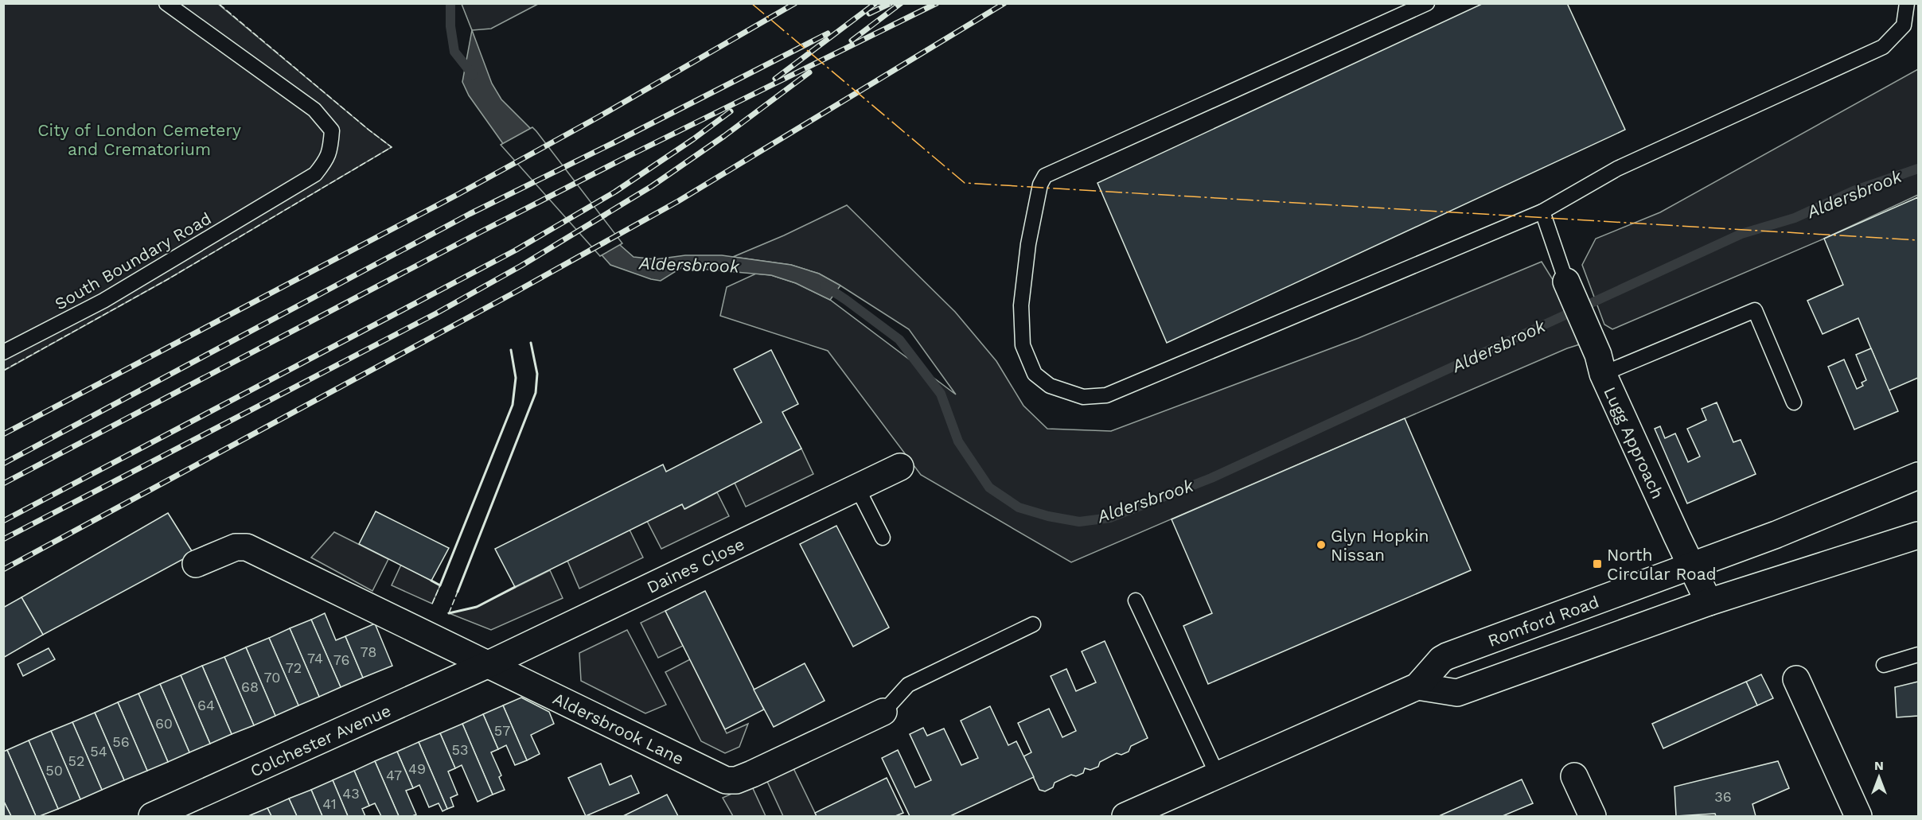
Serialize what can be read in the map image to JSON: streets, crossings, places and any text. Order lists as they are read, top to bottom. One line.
{"streets":{"street":["Lugg Approach","Daines Close","Romford Road","Aldersbrook Lane","Colchester Avenue"],"lane":["South Boundary Road"]},"crossings":[["Lugg Approach","Romford Road"],["Daines Close","Aldersbrook Lane"],["Daines Close","Colchester Avenue"],["Aldersbrook Lane","Colchester Avenue"]],"water":["Aldersbrook"],"parks":["City of London Cemetery and Crematorium"],"places":{"other":["Glyn Hopkin Nissan"],"transit":["North Circular Road"]},"house_numbers":["78","74","76","72","70","68","64","60","57","56","53","54","52","49","50","47","43","36","41"],"north":"top"}
